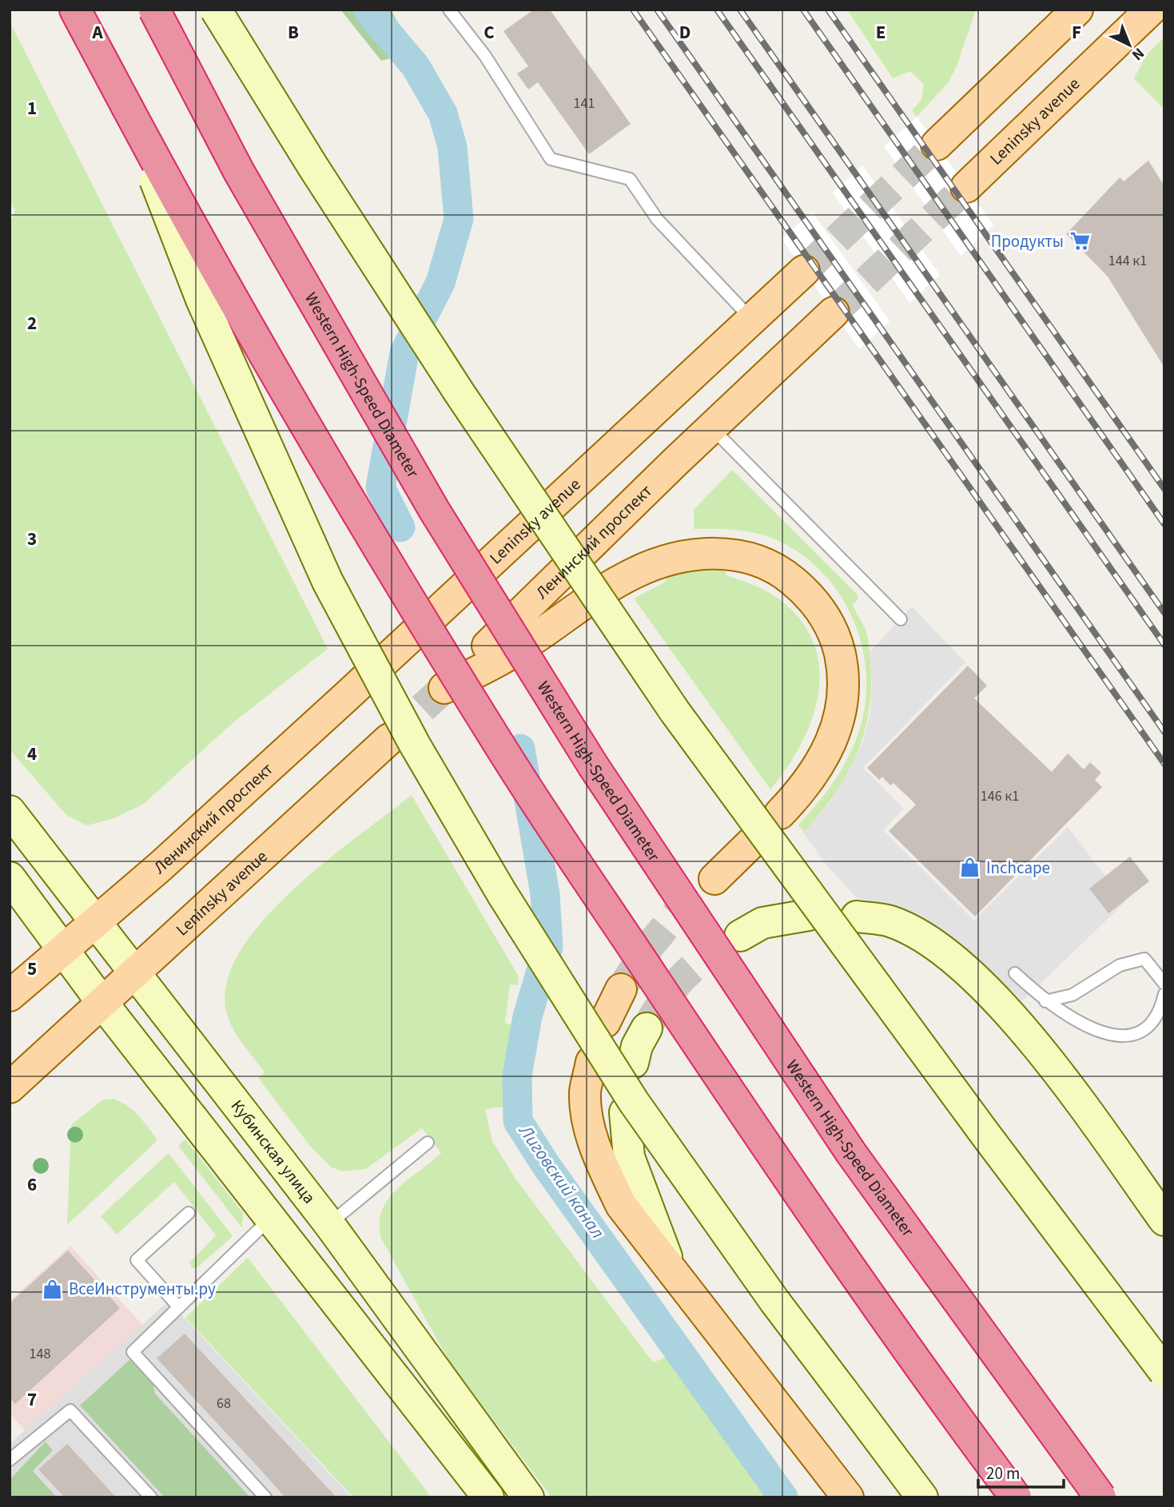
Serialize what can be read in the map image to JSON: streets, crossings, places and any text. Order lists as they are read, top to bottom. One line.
{"streets":{"highway":["Western High-Speed Diameter"],"main road":["Leninsky avenue","Ленинский проспект","Кубинская улица"]},"crossings":[["Leninsky avenue","Кубинская улица"],["Ленинский проспект","Кубинская улица"]],"water":["Лиговский канал"],"places":{"supermarket":["Продукты"],"shop":["Inchcape","ВсеИнструменты.ру"]},"house_numbers":["141","144 к1","146 к1","148","68"],"scale_bar":"20 m","north":"bottom right","grid":{"columns":["A","B","C","D","E","F"],"rows":["1","2","3","4","5","6","7"]}}
